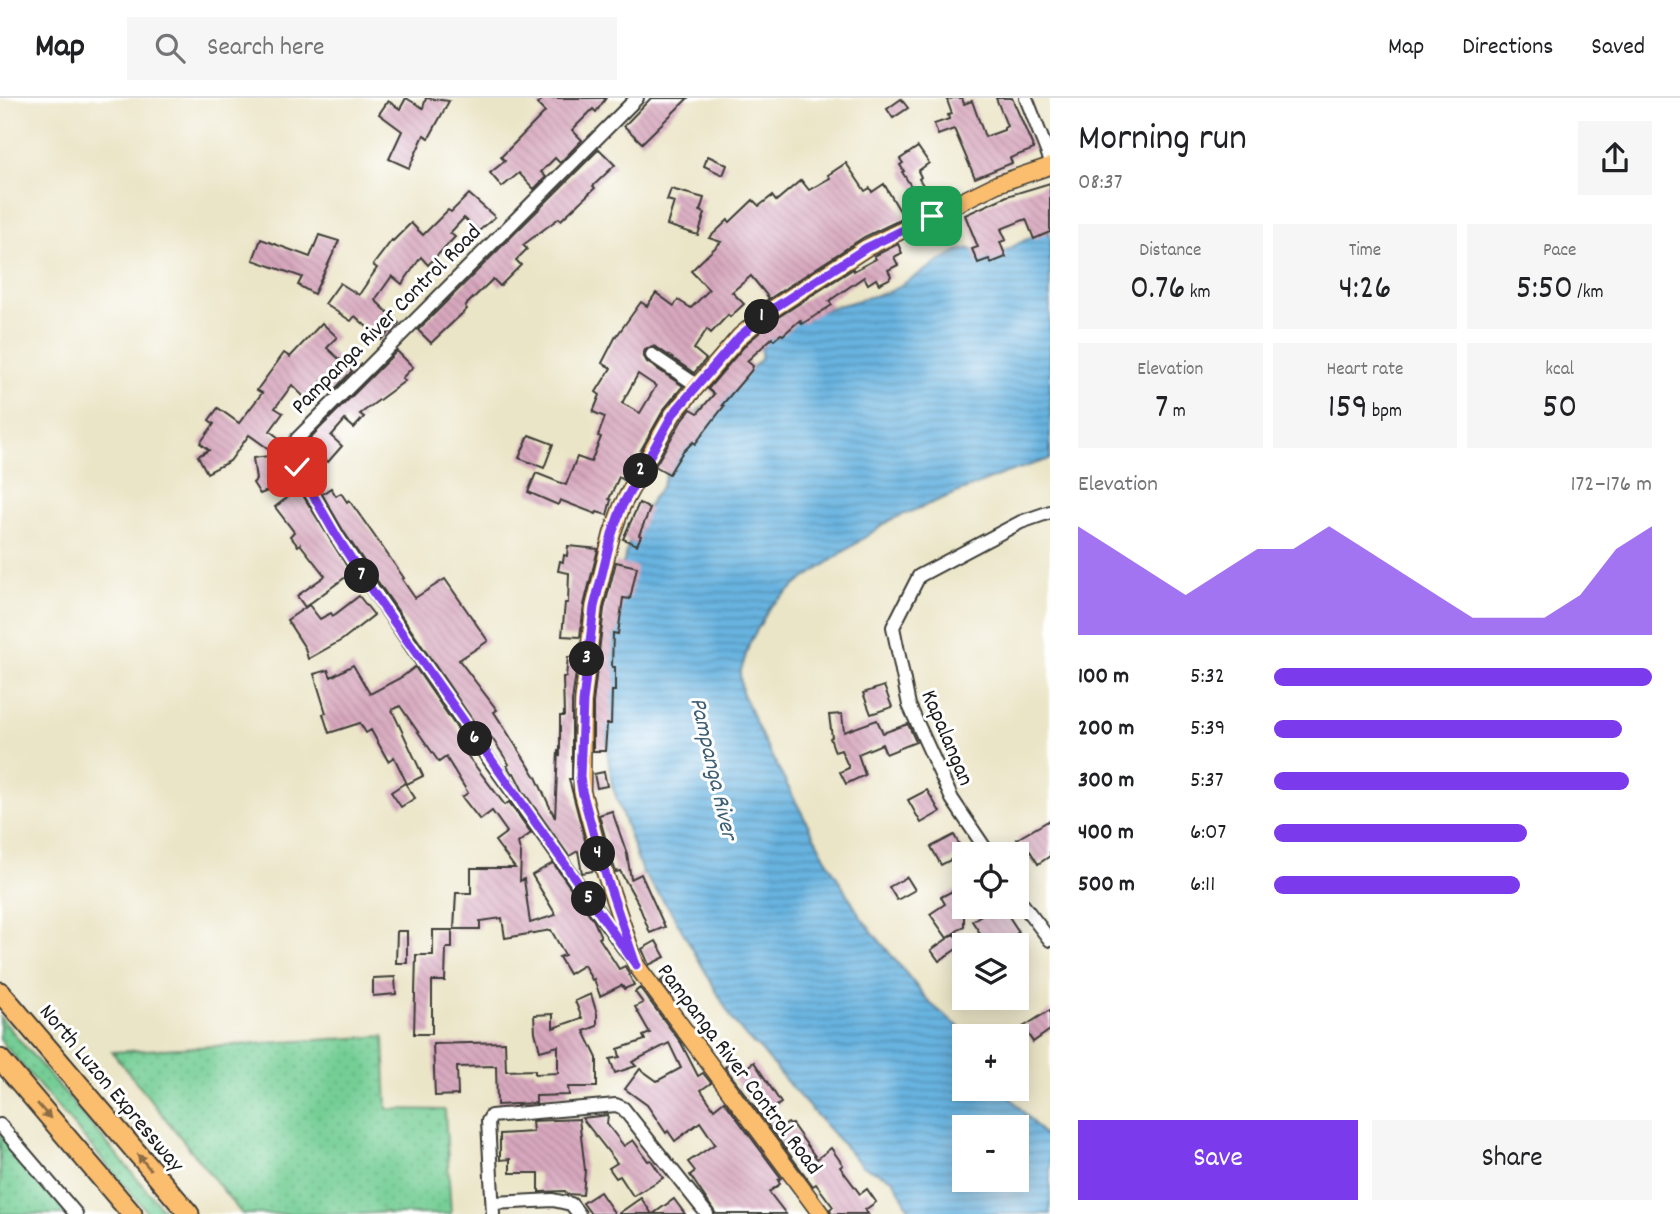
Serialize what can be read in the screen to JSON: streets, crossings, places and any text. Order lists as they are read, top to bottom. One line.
{"streets":{"highway":["North Luzon Expressway"],"main road":["Pampanga River Control Road"],"street":["Kapalangan"]},"water":["Pampanga River"],"page":{"header":"Map","search":"Search here","nav":["Map","Directions","Saved"],"heading":["Morning run","08:37"],"stats":[["Distance","0.76 km"],["Time","4:26"],["Pace","5:50 /km"],["Elevation","7 m"],["Heart rate","159 bpm"],["kcal","50"]],"pins":["1","2","7","3","6","4","5"],"chart":["Elevation","172–176 m"],"list":[{"name":"100 m","note":"5:32"},{"name":"200 m","note":"5:39"},{"name":"300 m","note":"5:37"},{"name":"400 m","note":"6:07"},{"name":"500 m","note":"6:11"}],"map_buttons":["+","−"],"buttons":["Save","Share"]}}
